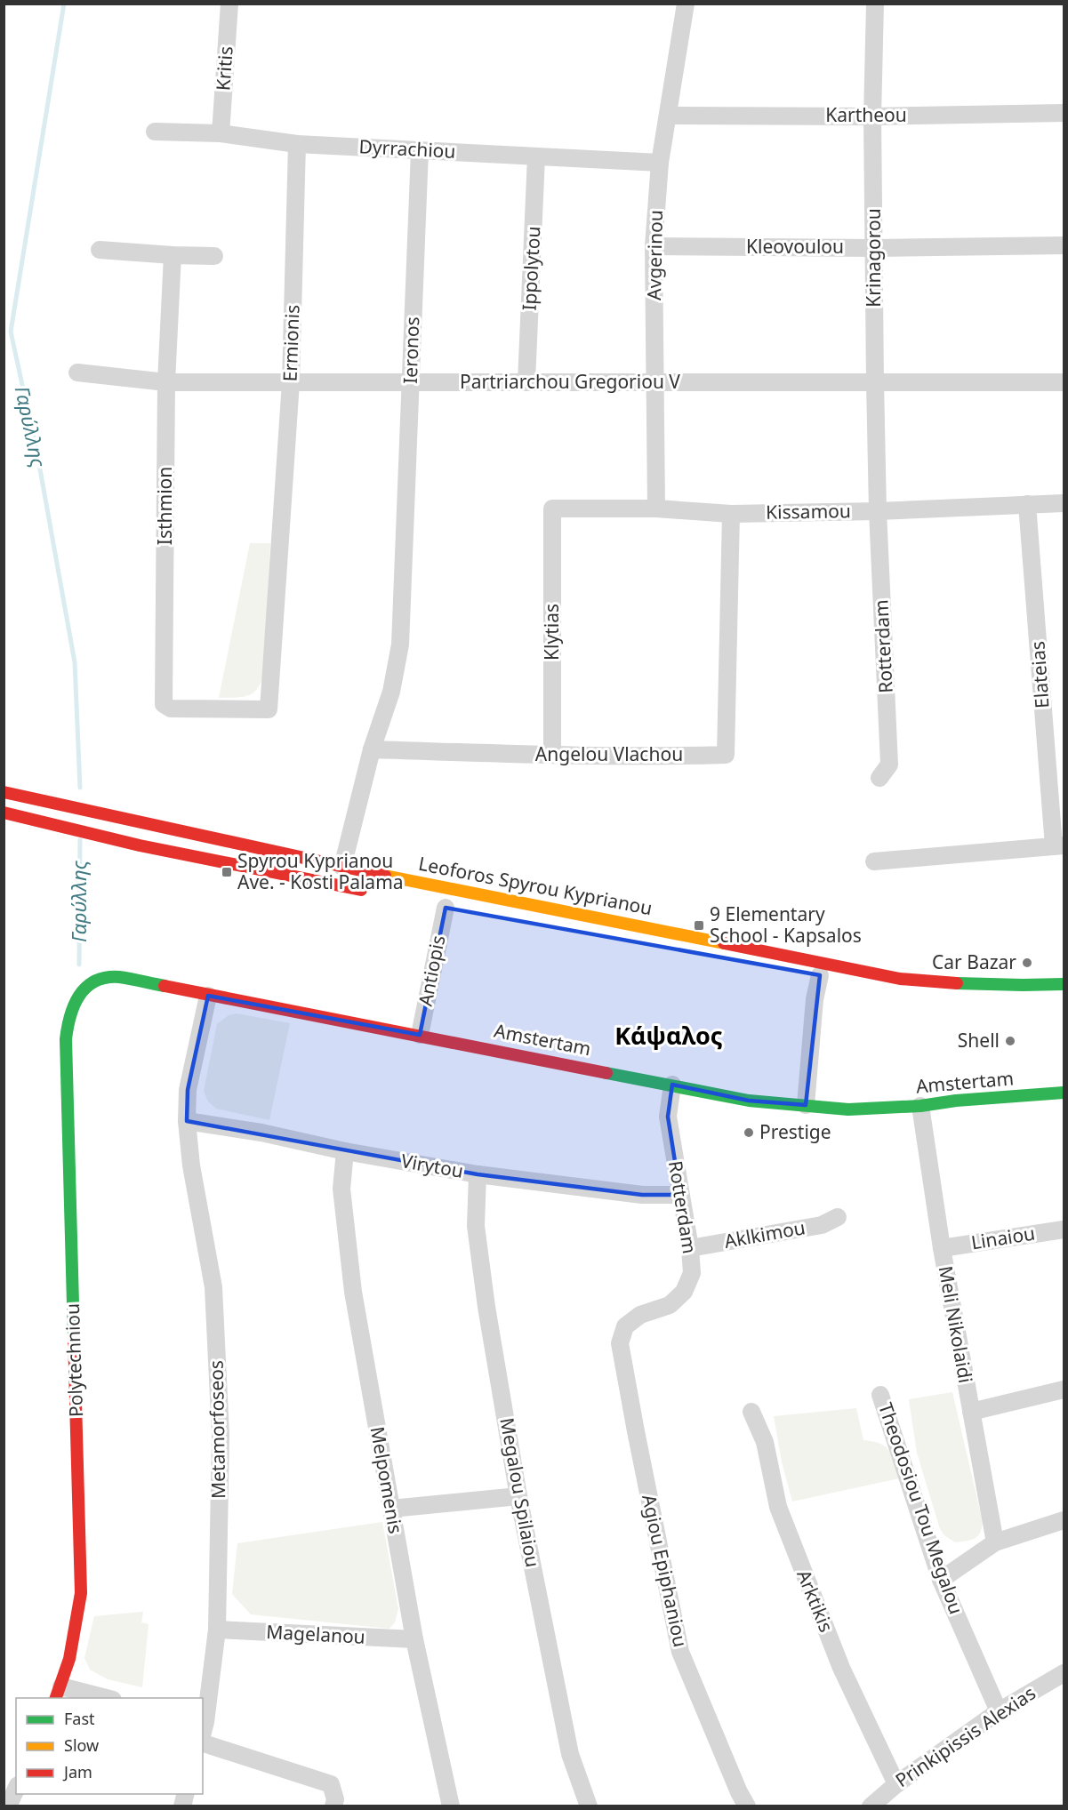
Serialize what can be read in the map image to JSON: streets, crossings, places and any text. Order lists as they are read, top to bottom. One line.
{"streets":{"street":["Kritis","Kartheou","Dyrrachiou","Kleovoulou","Avgerinou","Krinagorou","Ippolytou","Ermionis","Ieronos","Partriarchou Gregoriou V","Isthmion","Kissamou","Klytias","Rotterdam","Elateias","Angelou Vlachou","Leoforos Spyrou Kyprianou","Antiopis","Amstertam","Virytou","Aklkimou","Linaiou","Meli Nikolaidi","Polytechniou","Metamorfoseos","Melpomenis","Megalou Spilaiou","Theodosiou Tou Megalou","Agiou Epiphaniou","Arktikis","Magelanou","Prinkipissis Alexias"]},"crossings":[["Kritis","Dyrrachiou"],["Kartheou","Avgerinou"],["Kartheou","Krinagorou"],["Dyrrachiou","Avgerinou"],["Dyrrachiou","Ippolytou"],["Dyrrachiou","Ermionis"],["Dyrrachiou","Ieronos"],["Kleovoulou","Avgerinou"],["Kleovoulou","Krinagorou"],["Avgerinou","Partriarchou Gregoriou V"],["Avgerinou","Kissamou"],["Krinagorou","Partriarchou Gregoriou V"],["Krinagorou","Kissamou"],["Krinagorou","Rotterdam"],["Ippolytou","Partriarchou Gregoriou V"],["Ermionis","Partriarchou Gregoriou V"],["Ermionis","Isthmion"],["Ieronos","Partriarchou Gregoriou V"],["Ieronos","Angelou Vlachou"],["Partriarchou Gregoriou V","Isthmion"],["Kissamou","Klytias"],["Kissamou","Rotterdam"],["Kissamou","Elateias"],["Kissamou","Angelou Vlachou"],["Klytias","Angelou Vlachou"],["Rotterdam","Amstertam"],["Rotterdam","Virytou"],["Rotterdam","Aklkimou"],["Rotterdam","Agiou Epiphaniou"],["Antiopis","Amstertam"],["Amstertam","Meli Nikolaidi"],["Amstertam","Polytechniou"],["Amstertam","Metamorfoseos"],["Virytou","Metamorfoseos"],["Virytou","Melpomenis"],["Virytou","Megalou Spilaiou"],["Linaiou","Meli Nikolaidi"],["Metamorfoseos","Magelanou"],["Melpomenis","Magelanou"],["Theodosiou Tou Megalou","Prinkipissis Alexias"],["Arktikis","Prinkipissis Alexias"]],"districts":["Κάψαλος"],"water":["Γαρύλλης"],"places":{"transit":["Spyrou Kyprianou Ave. - Kosti Palama","9 Elementary School - Kapsalos"],"other":["Car Bazar","Shell","Prestige"]},"legend":["Fast","Slow","Jam"]}
